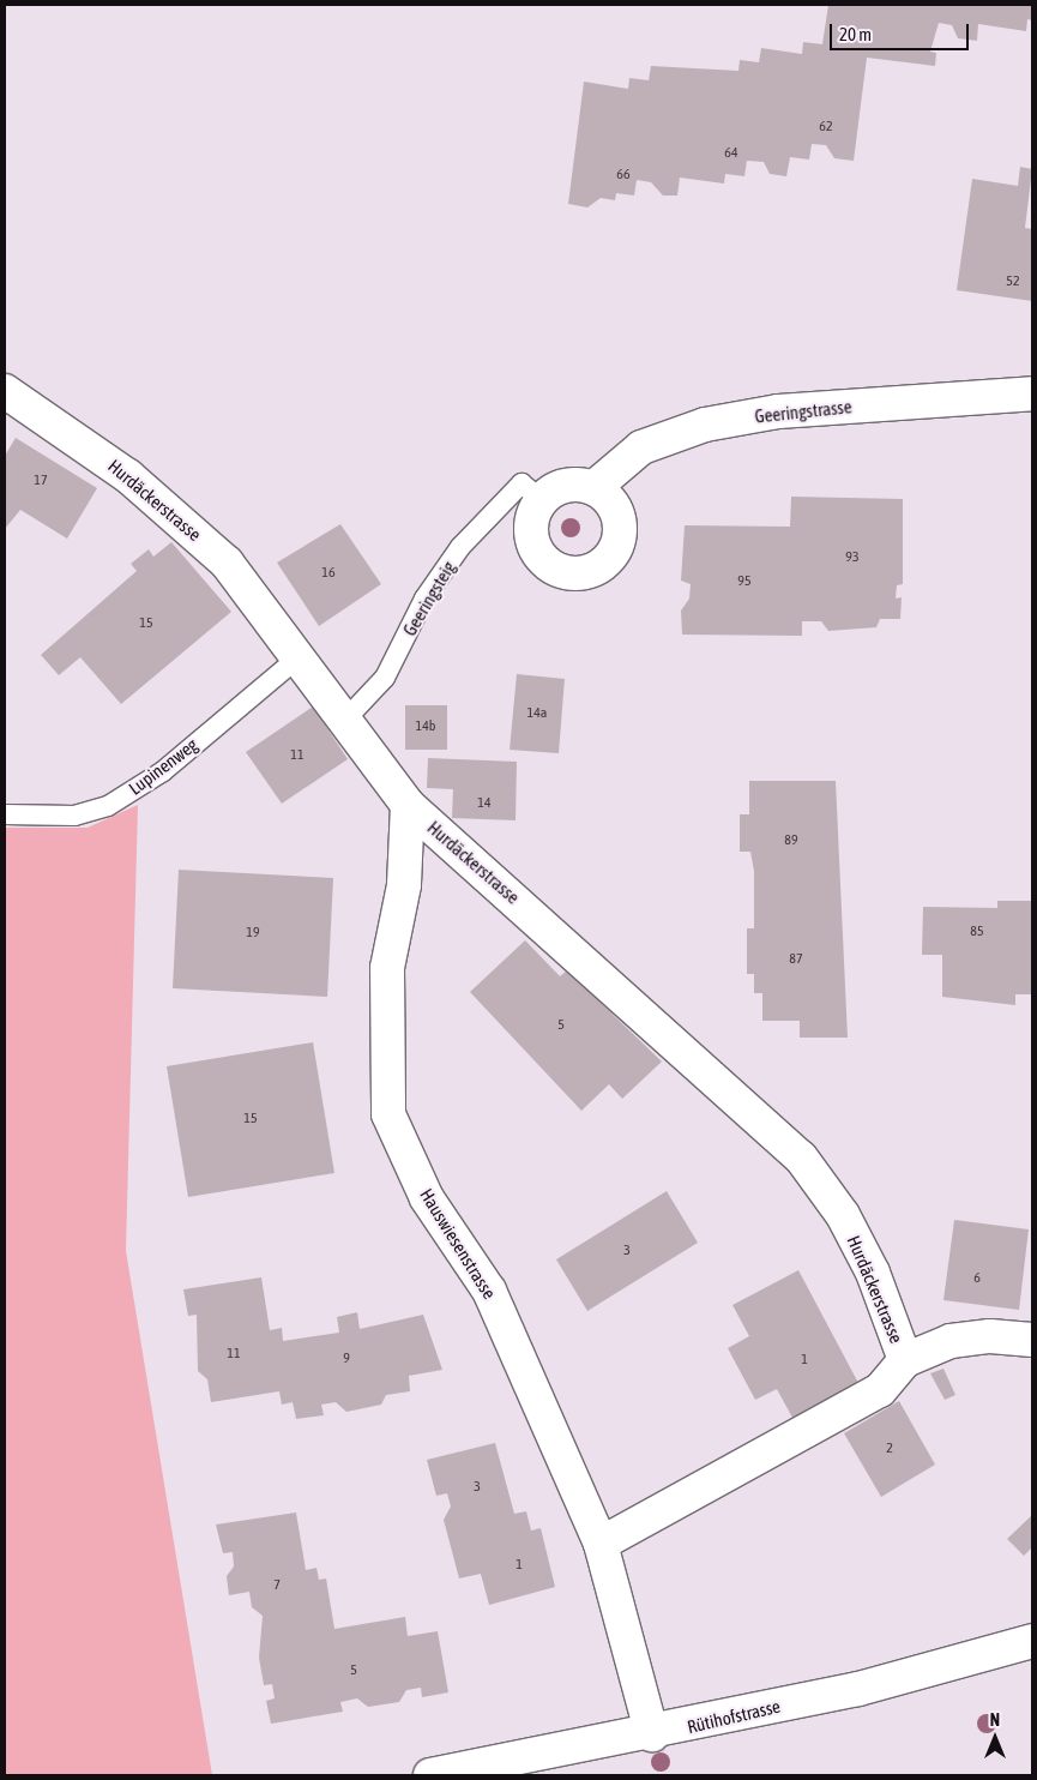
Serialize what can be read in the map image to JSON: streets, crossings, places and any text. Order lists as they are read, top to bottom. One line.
{"streets":{"street":["Geeringstrasse","Hurdäckerstrasse","Hauswiesenstrasse","Rütihofstrasse"],"lane":["Geeringsteig","Lupinenweg"]},"crossings":[["Geeringstrasse","Geeringsteig"],["Hurdäckerstrasse","Geeringsteig"],["Hurdäckerstrasse","Lupinenweg"],["Hurdäckerstrasse","Hauswiesenstrasse"],["Hauswiesenstrasse","Rütihofstrasse"]],"house_numbers":["62","64","66","52","17","93","16","95","15","14a","14b","11","14","89","85","19","87","5","15","3","6","11","9","1","2","3","1","7","5"],"scale_bar":"20 m","north":"top"}
